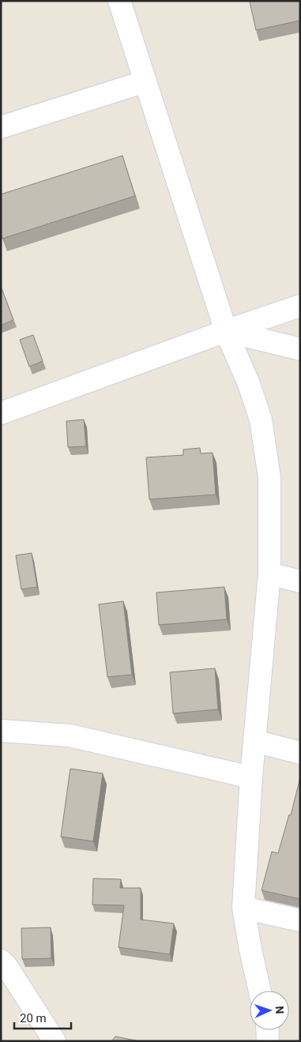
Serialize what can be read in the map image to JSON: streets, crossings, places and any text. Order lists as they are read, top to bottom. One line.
{"scale_bar":"20 m","north":"right"}
